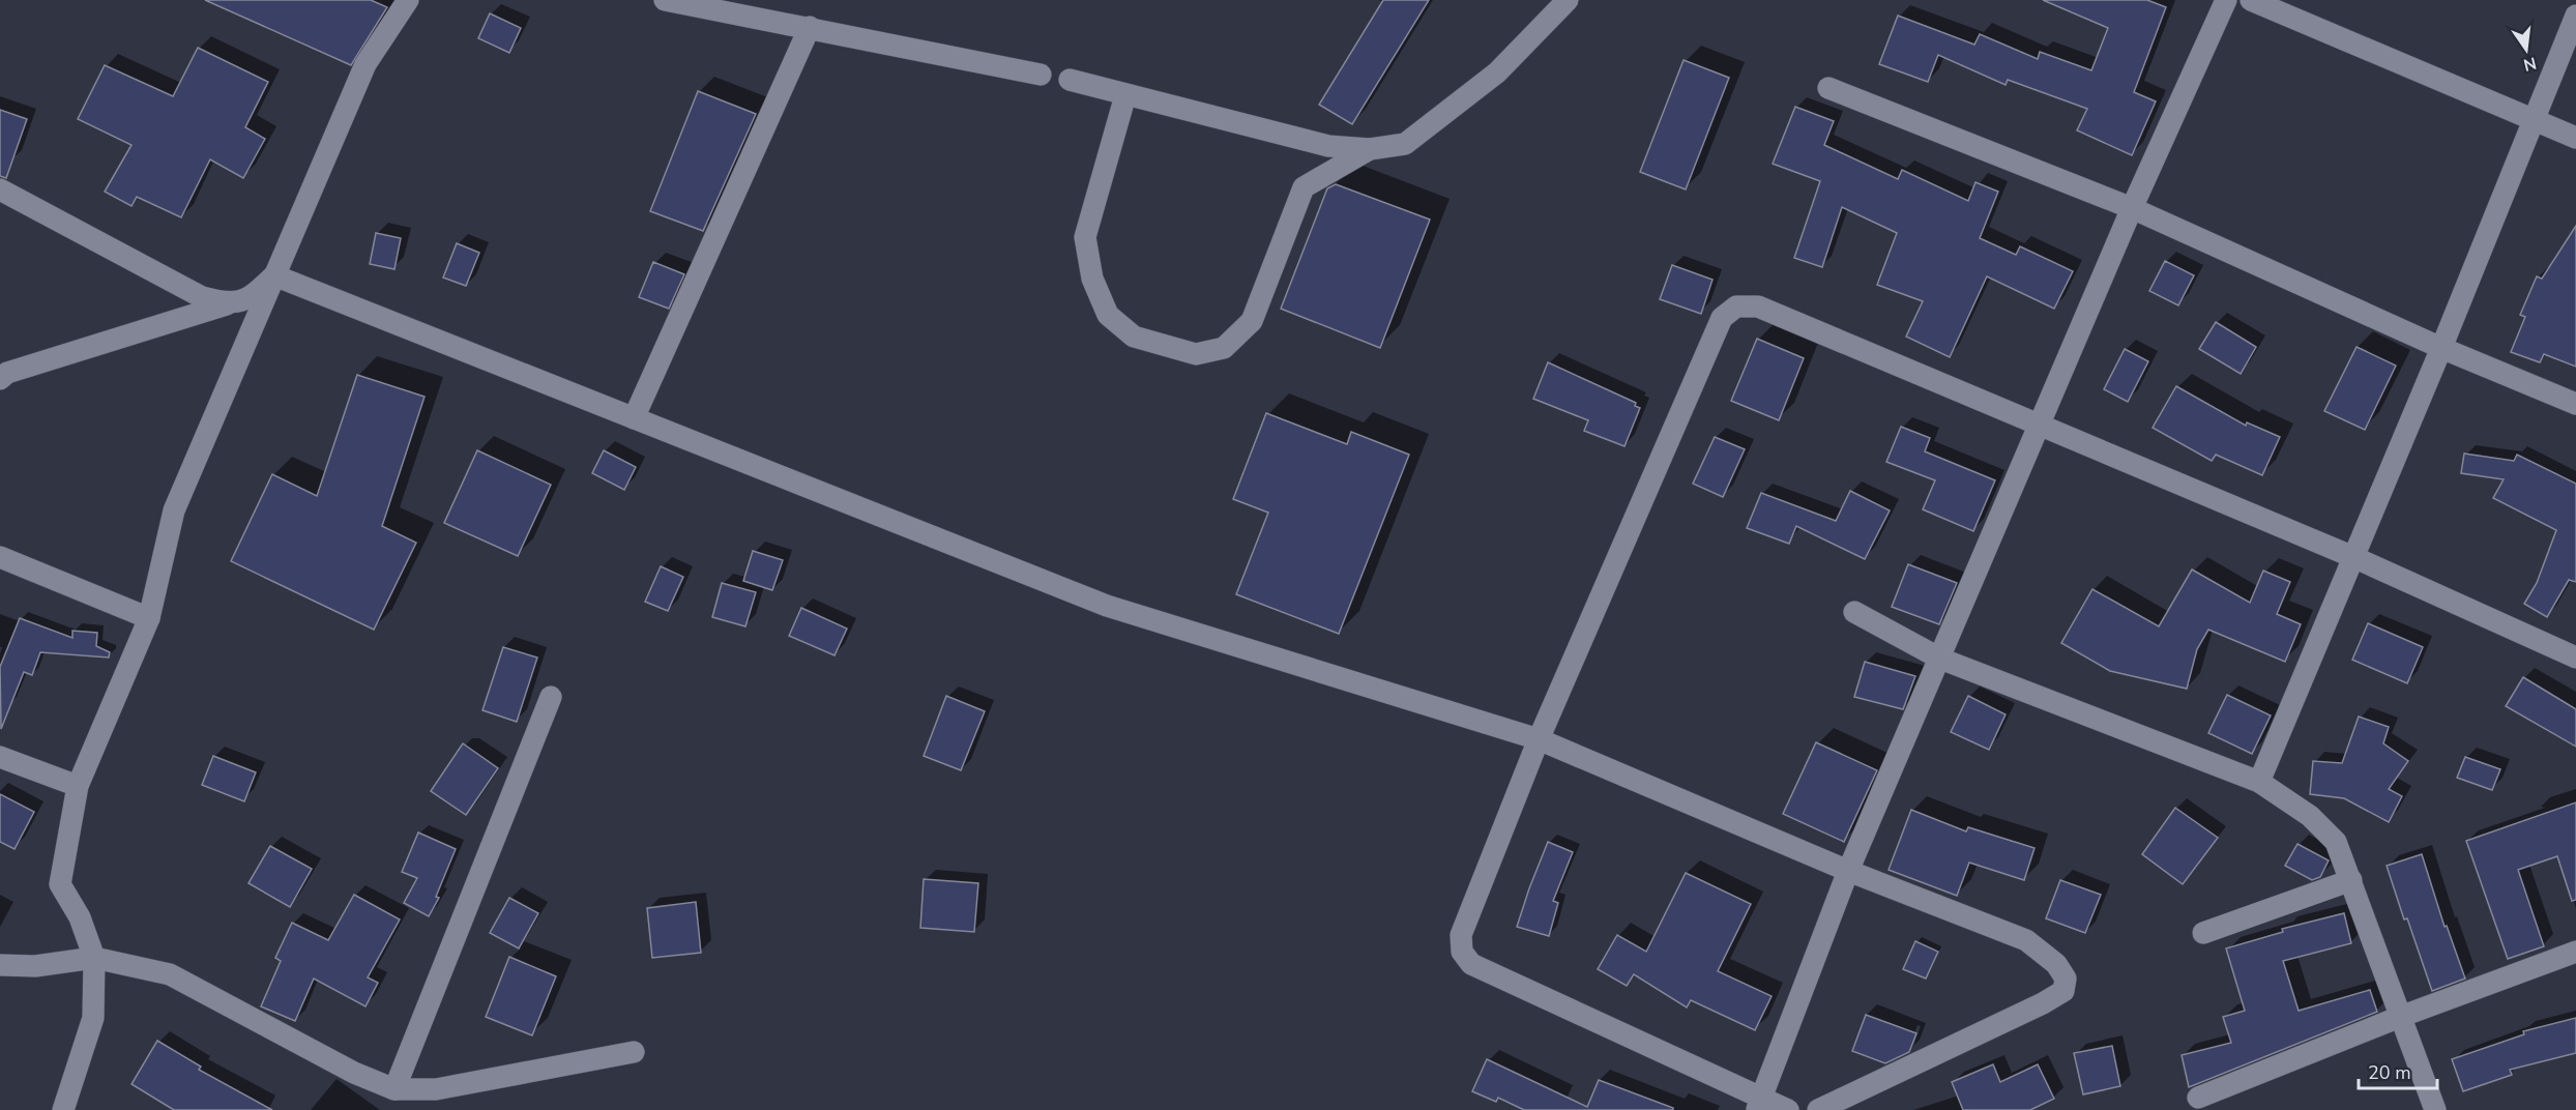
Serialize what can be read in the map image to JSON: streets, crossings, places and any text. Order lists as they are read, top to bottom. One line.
{"scale_bar":"20 m","north":"bottom"}
